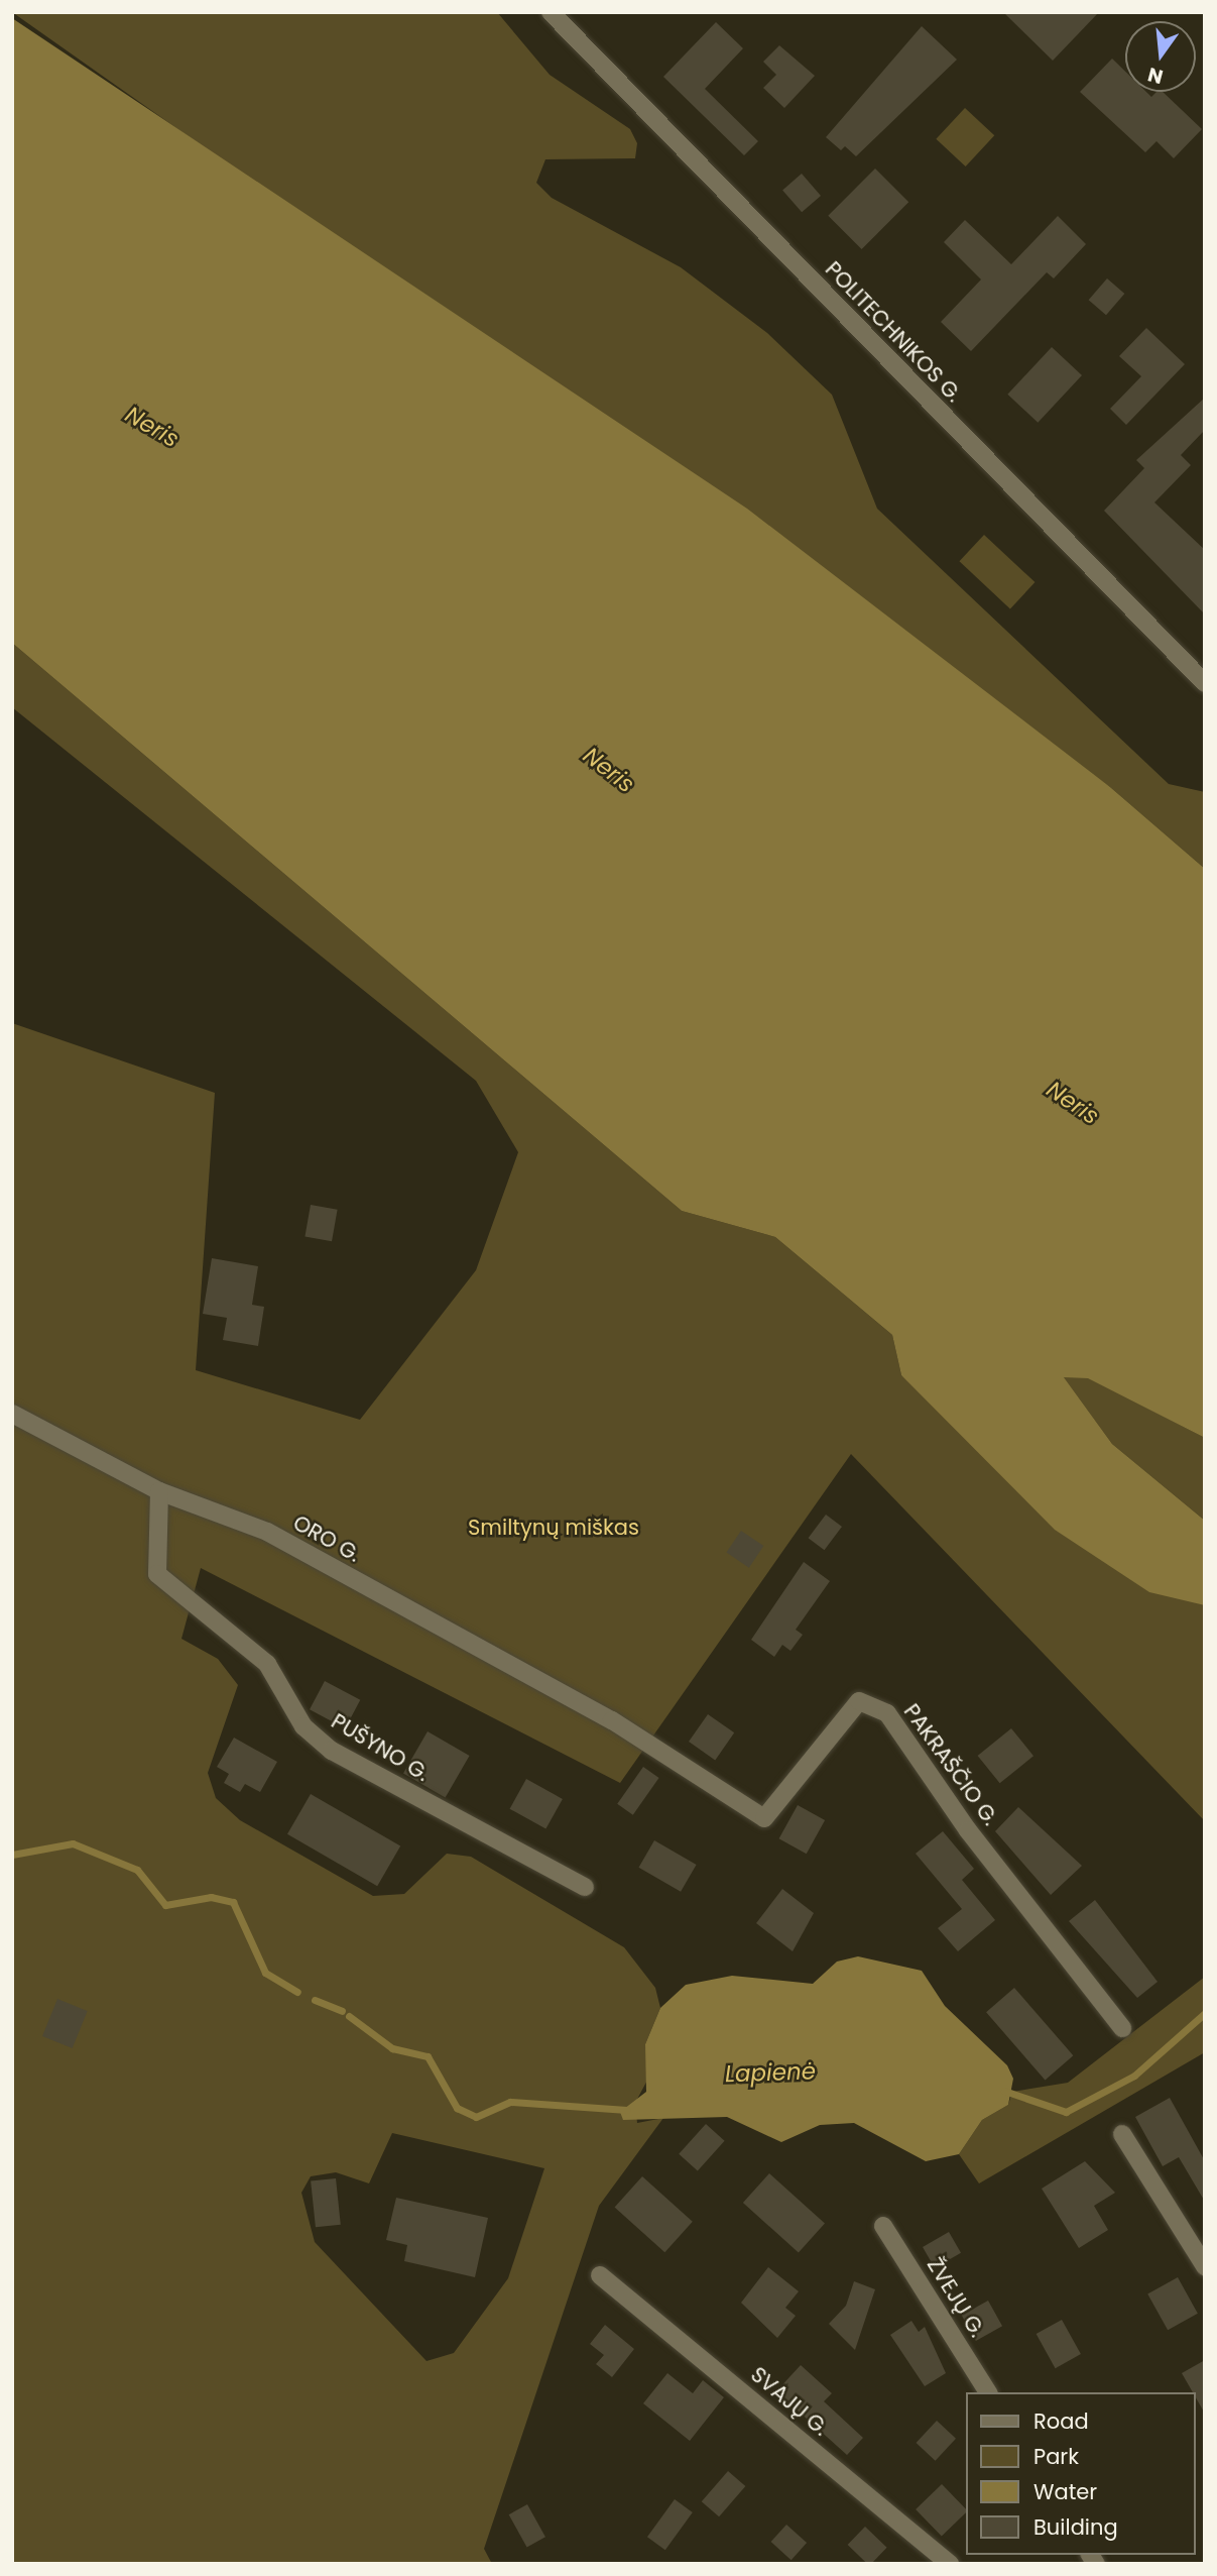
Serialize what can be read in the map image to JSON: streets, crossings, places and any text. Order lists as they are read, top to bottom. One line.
{"streets":{"street":["POLITECHNIKOS G.","ORO G.","PUŠYNO G.","PAKRAŠČIO G.","ŽVEJŲ G.","SVAJŲ G."]},"crossings":[["ORO G.","PUŠYNO G."],["ORO G.","PAKRAŠČIO G."]],"water":["Neris","Lapienė"],"parks":["Smiltynų miškas"],"legend":["Road","Park","Water","Building"],"north":"bottom"}
